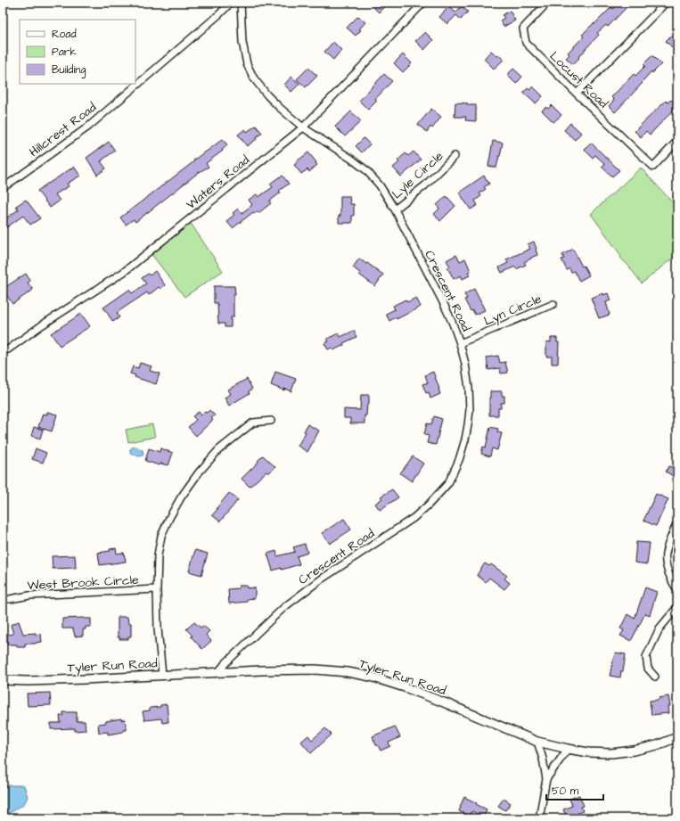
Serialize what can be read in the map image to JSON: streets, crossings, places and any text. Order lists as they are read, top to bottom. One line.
{"streets":{"street":["Locust Road","Hillcrest Road","Lyle Circle","Waters Road","Crescent Road","Lyn Circle","West Brook Circle","Tyler Run Road"]},"crossings":[["Lyle Circle","Crescent Road"],["Waters Road","Crescent Road"],["Crescent Road","Lyn Circle"],["Crescent Road","Tyler Run Road"]],"legend":["Road","Park","Building"],"scale_bar":"50 m"}
